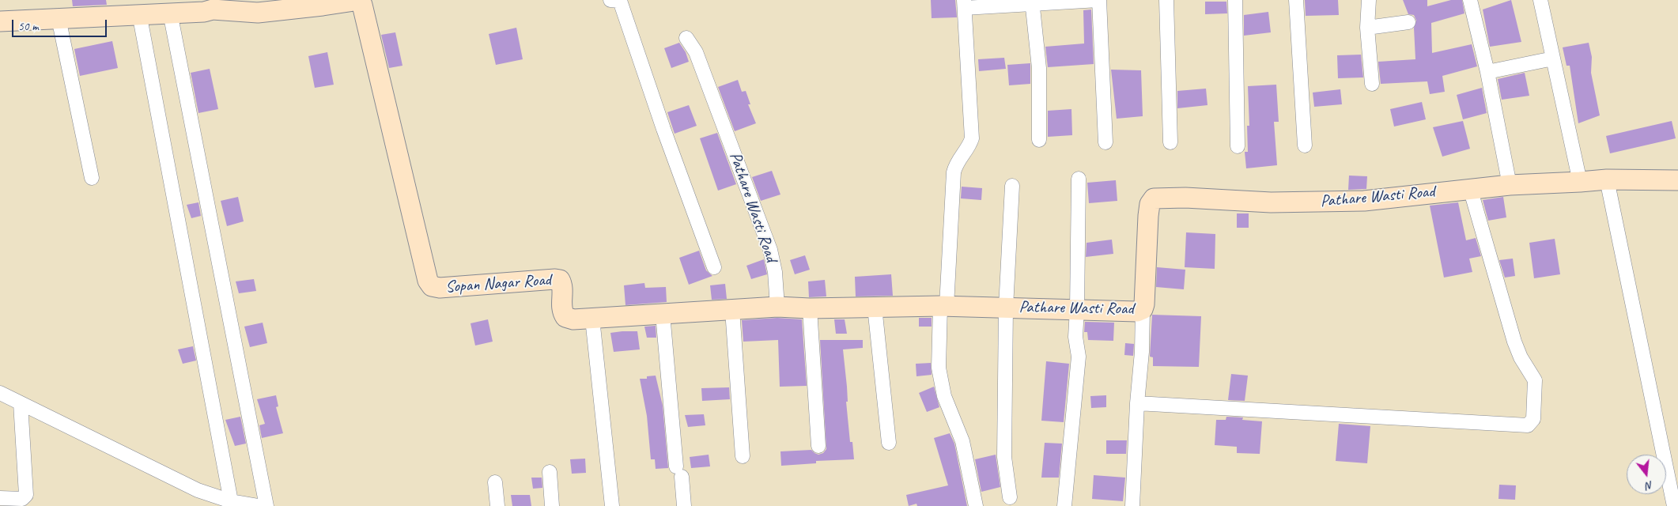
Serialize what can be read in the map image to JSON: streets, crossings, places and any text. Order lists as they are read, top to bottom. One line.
{"streets":{"street":["Pathare Wasti Road","Sopan Nagar Road"]},"crossings":[["Pathare Wasti Road","Sopan Nagar Road"]],"scale_bar":"50 m","north":"bottom"}
